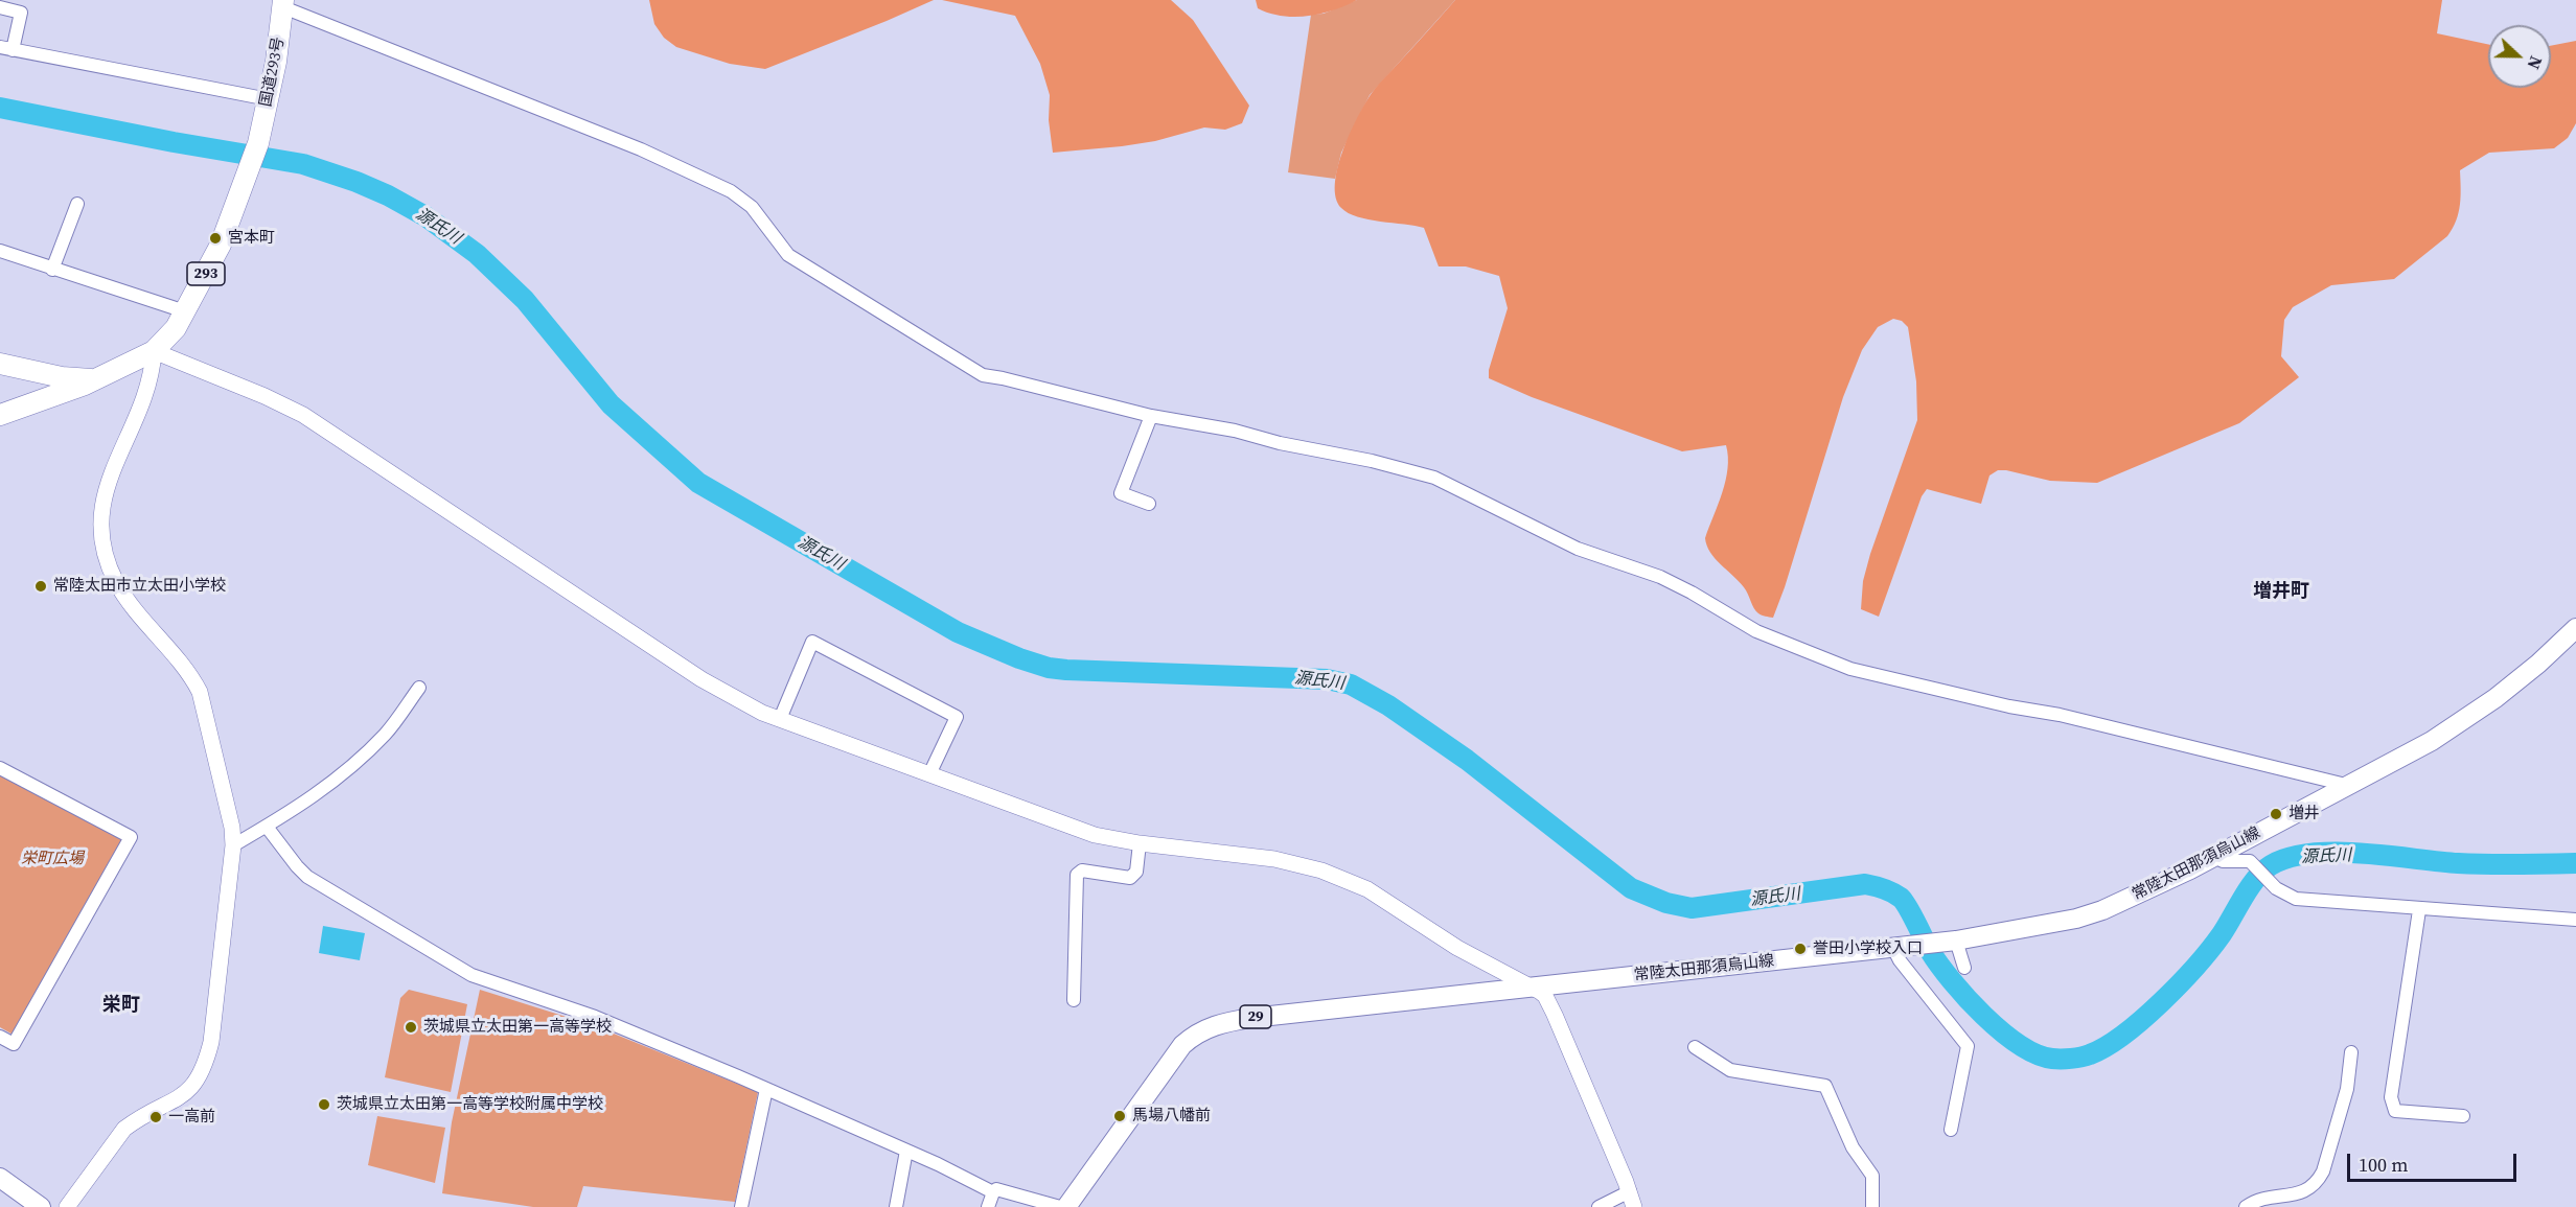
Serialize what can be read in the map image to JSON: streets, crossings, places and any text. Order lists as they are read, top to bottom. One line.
{"streets":{"highway":["国道293号","293"],"main road":["常陸太田那須烏山線","29"]},"crossings":[["国道293号","293"]],"districts":["増井町","栄町"],"water":["源氏川"],"parks":["栄町広場"],"places":["宮本町","常陸太田市立太田小学校","増井","誉田小学校入口","茨城県立太田第一高等学校","茨城県立太田第一高等学校附属中学校","馬場八幡前","一高前"],"scale_bar":"100 m","north":"right"}
